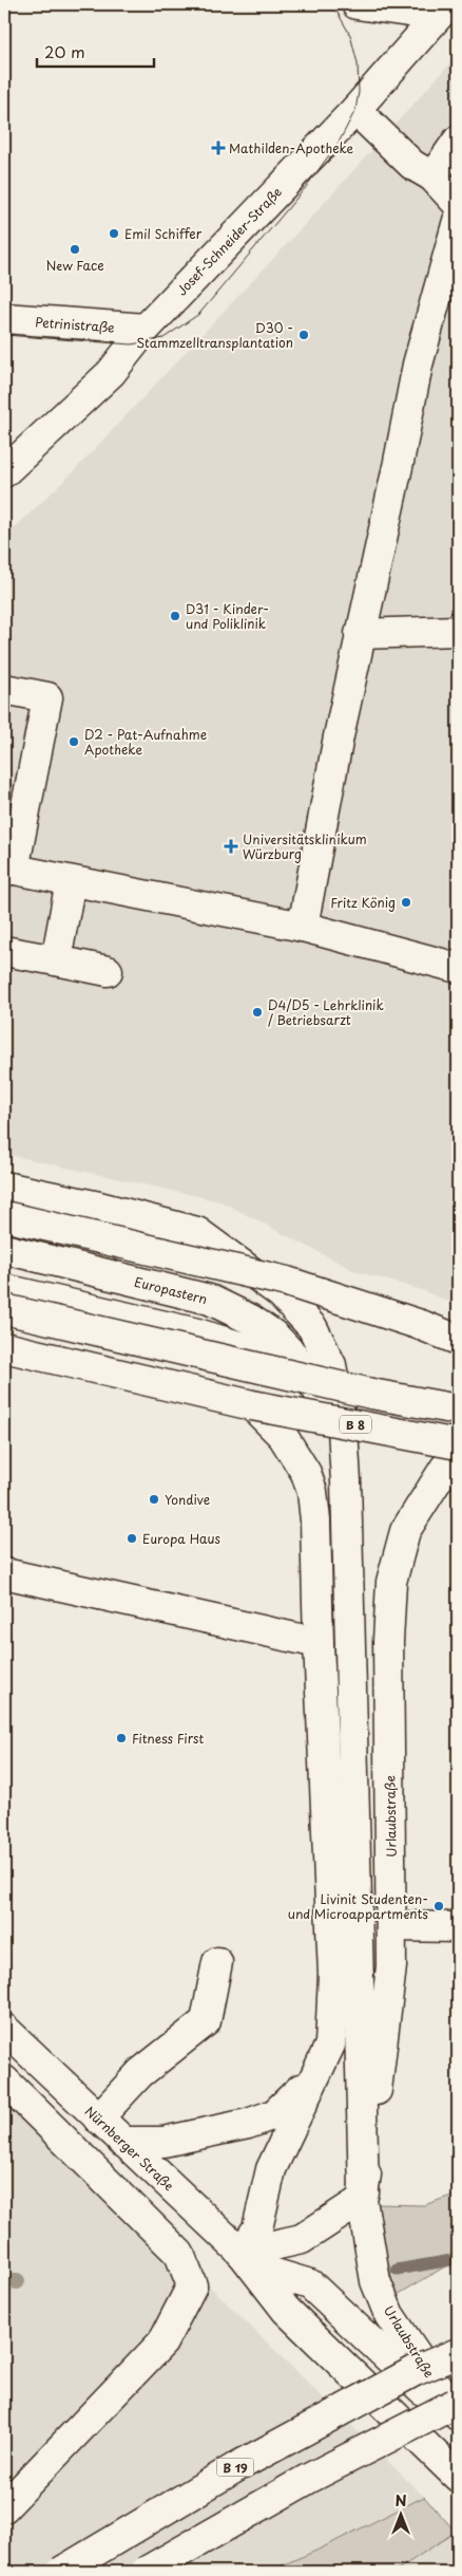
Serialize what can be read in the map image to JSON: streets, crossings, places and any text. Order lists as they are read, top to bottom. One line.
{"streets":{"main road":["Josef-Schneider-Straße","Petrinistraße","Europastern","B 8","Urlaubstraße","Nürnberger Straße","B 19"]},"crossings":[["Josef-Schneider-Straße","Petrinistraße"],["Europastern","Urlaubstraße"],["Urlaubstraße","Nürnberger Straße"]],"places":{"health":["Mathilden-Apotheke","Universitätsklinikum Würzburg"],"other":["Emil Schiffer","New Face","D30 - Stammzelltransplantation","D31 - Kinder- und Poliklinik","D2 - Pat-Aufnahme Apotheke","Fritz König","D4/D5 - Lehrklinik / Betriebsarzt","Yondive","Europa Haus","Fitness First","Livinit Studenten- und Microappartments"]},"scale_bar":"20 m","north":"top"}
